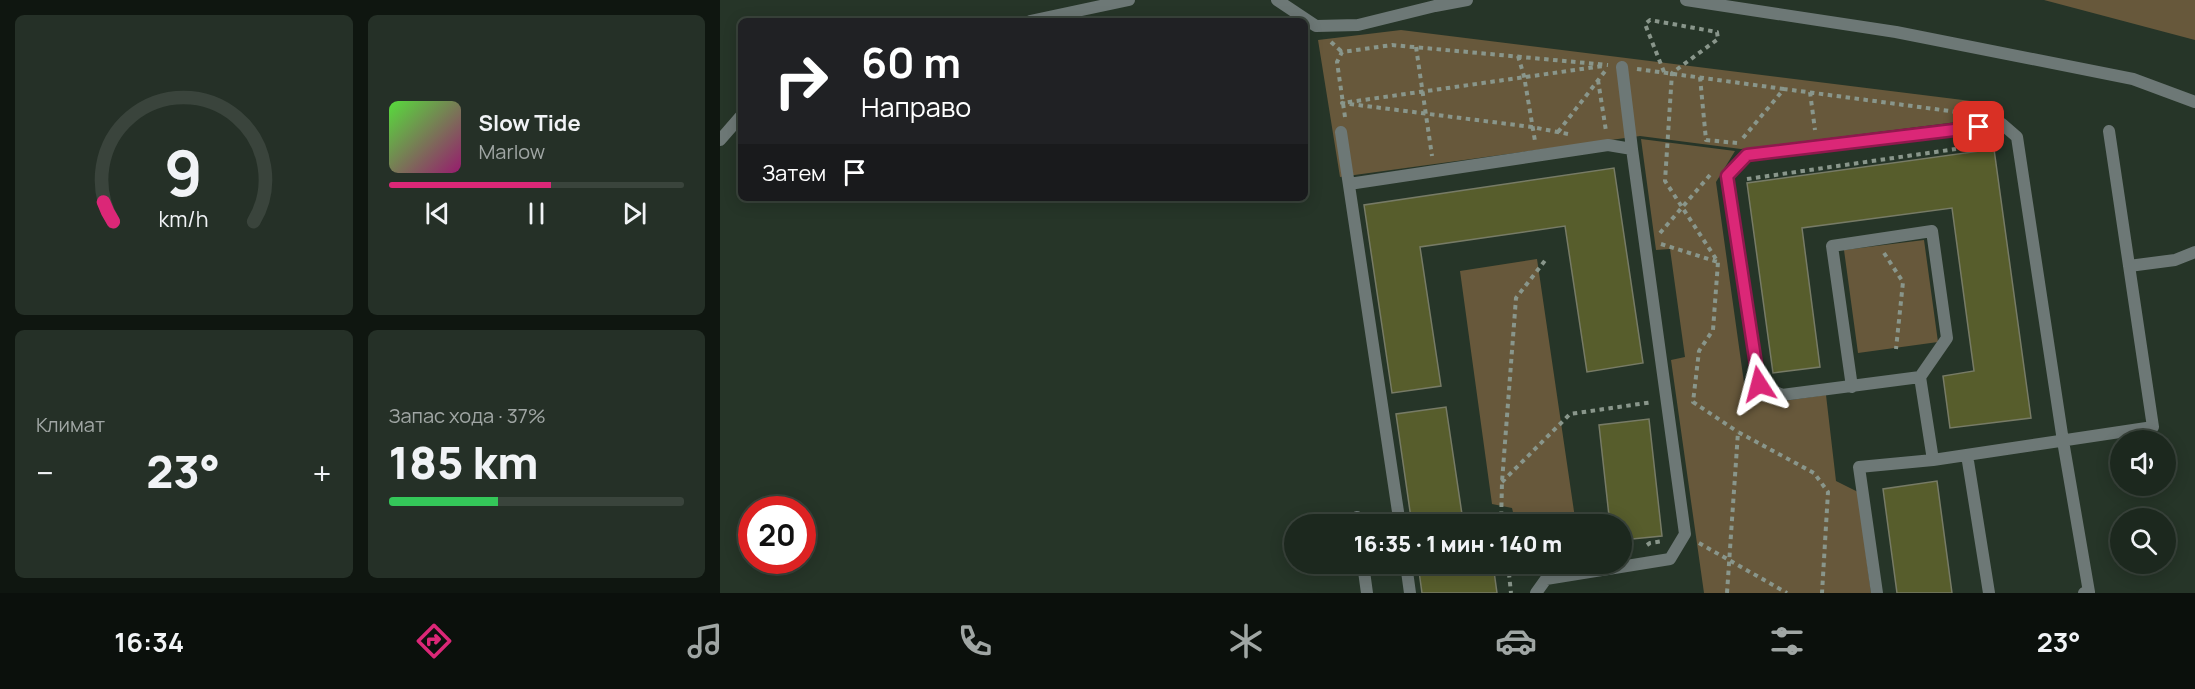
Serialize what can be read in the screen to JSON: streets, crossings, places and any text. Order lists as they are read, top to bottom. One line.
{"page":{"turn":["60 m","Направо"],"song":["Slow Tide","Marlow"],"then":"Затем","tile":["Климат",["Запас хода · 37%","185 km"]],"heat":["−","23°","+"],"limit":"20","trip":"16:35 · 1 мин · 140 m","tabs":["16:34","23°"],"gauge":["9","km/h"]}}
